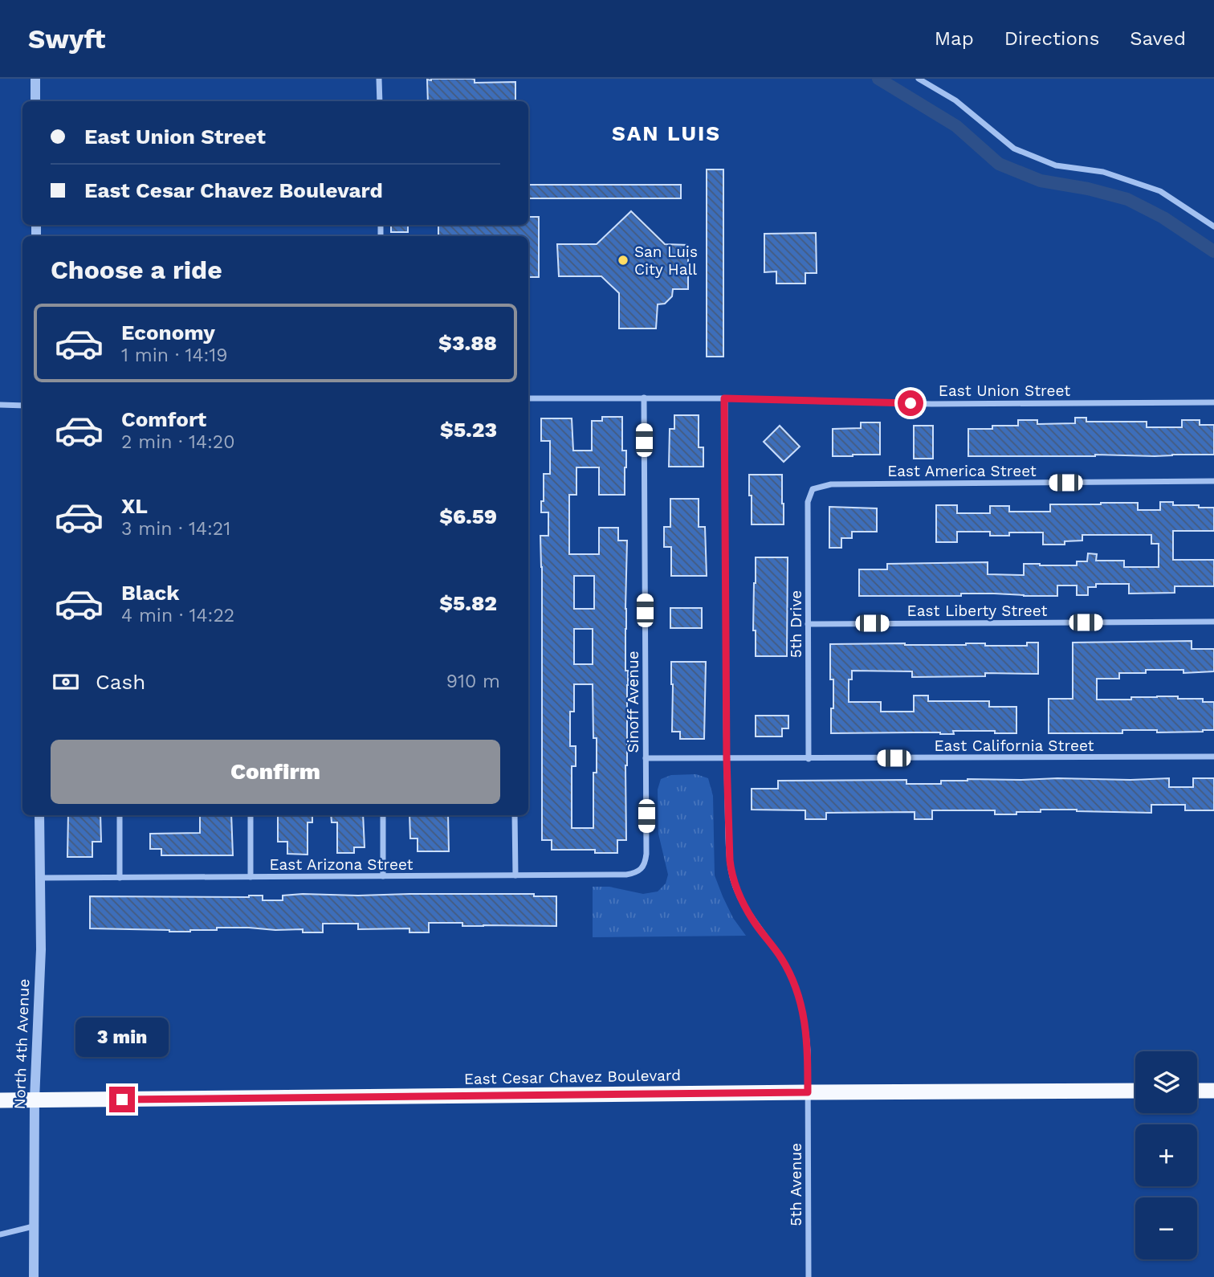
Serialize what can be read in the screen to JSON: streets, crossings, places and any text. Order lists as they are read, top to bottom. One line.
{"streets":{"highway":["East Cesar Chavez Boulevard"],"street":["East Union Street","East America Street","East Liberty Street","5th Drive","Sinoff Avenue","East California Street","East Arizona Street","North 4th Avenue","5th Avenue"]},"crossings":[["East Union Street","Sinoff Avenue"],["East Union Street","5th Avenue"],["East America Street","5th Drive"],["East Liberty Street","5th Drive"],["5th Drive","East California Street"],["Sinoff Avenue","East California Street"],["Sinoff Avenue","East Arizona Street"],["East California Street","5th Avenue"],["East Arizona Street","North 4th Avenue"],["North 4th Avenue","East Cesar Chavez Boulevard"],["East Cesar Chavez Boulevard","5th Avenue"]],"districts":["SAN LUIS"],"places":["San Luis City Hall"],"page":{"header":"Swyft","nav":["Map","Directions","Saved"],"banner":["East Union Street","East Cesar Chavez Boulevard"],"heading":"Choose a ride","list":[{"name":"Economy","note":"1 min · 14:19","value":"$3.88"},{"name":"Comfort","note":"2 min · 14:20","value":"$5.23"},{"name":"XL","note":"3 min · 14:21","value":"$6.59"},{"name":"Black","note":"4 min · 14:22","value":"$5.82"}],"pay":["Cash","910 m"],"buttons":"Confirm","bubble":"3 min","map_buttons":["+","−"]}}
